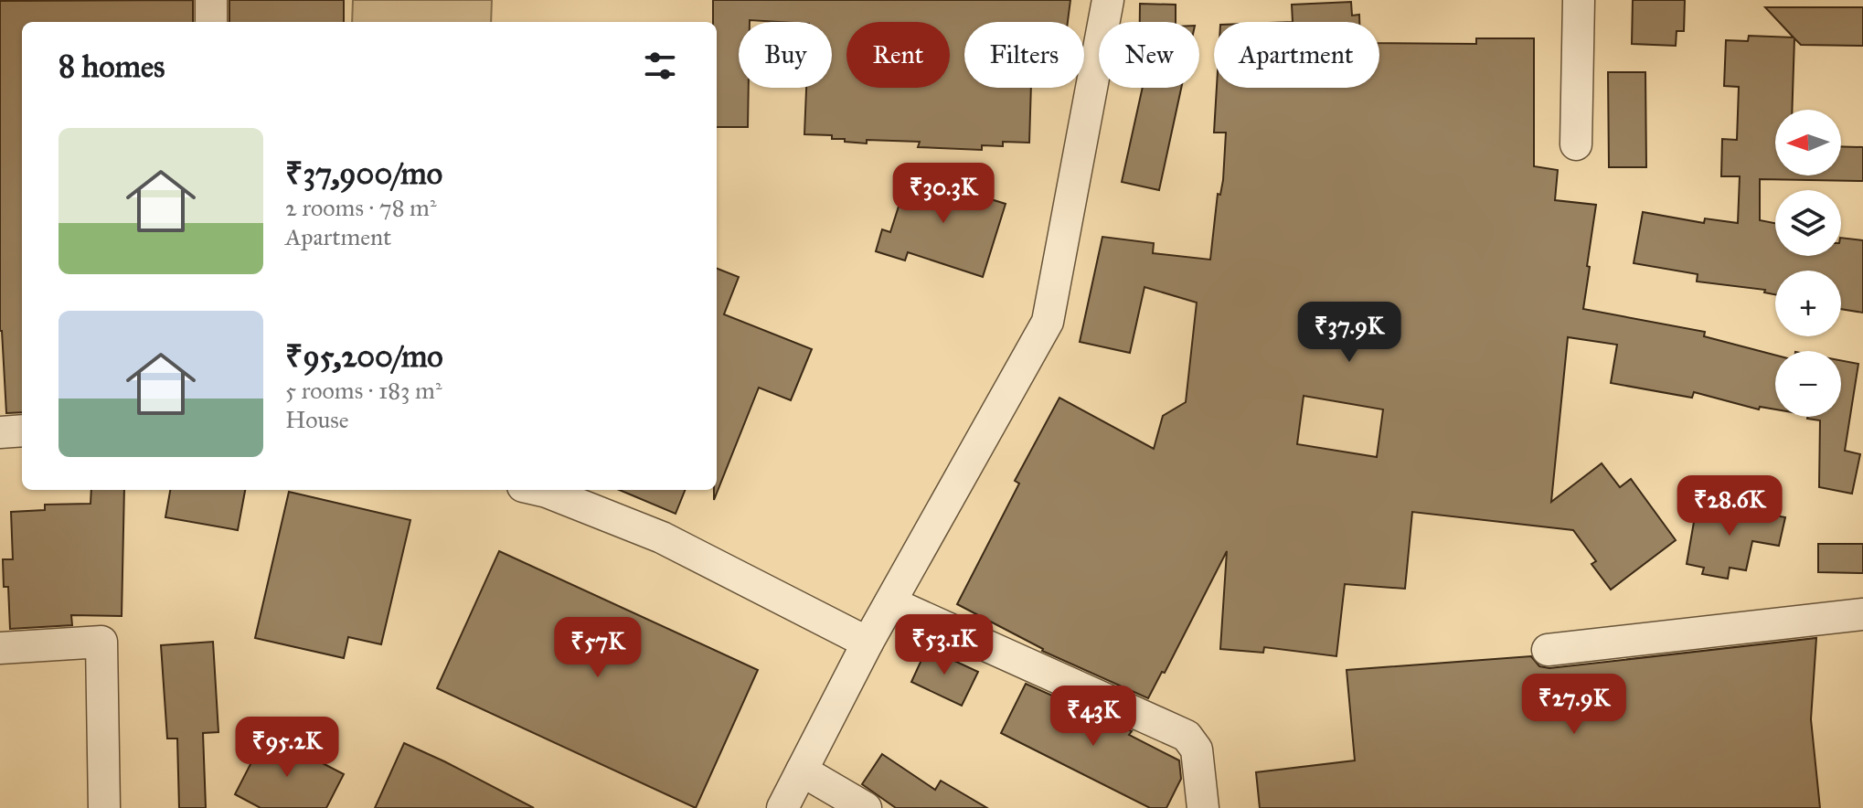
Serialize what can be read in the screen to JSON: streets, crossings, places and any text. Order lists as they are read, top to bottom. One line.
{"north":"left","page":{"chip":["Buy","Rent","Filters","New","Apartment"],"heading":"8 homes","map_buttons":["+","−"],"list":[{"name":"₹37,900/mo","note":"2 rooms · 78 m² · Apartment"},{"name":"₹95,200/mo","note":"5 rooms · 183 m² · House"}],"price":["₹30.3K","₹37.9K","₹28.6K","₹53.1K","₹57K","₹27.9K","₹43K","₹95.2K"]}}
